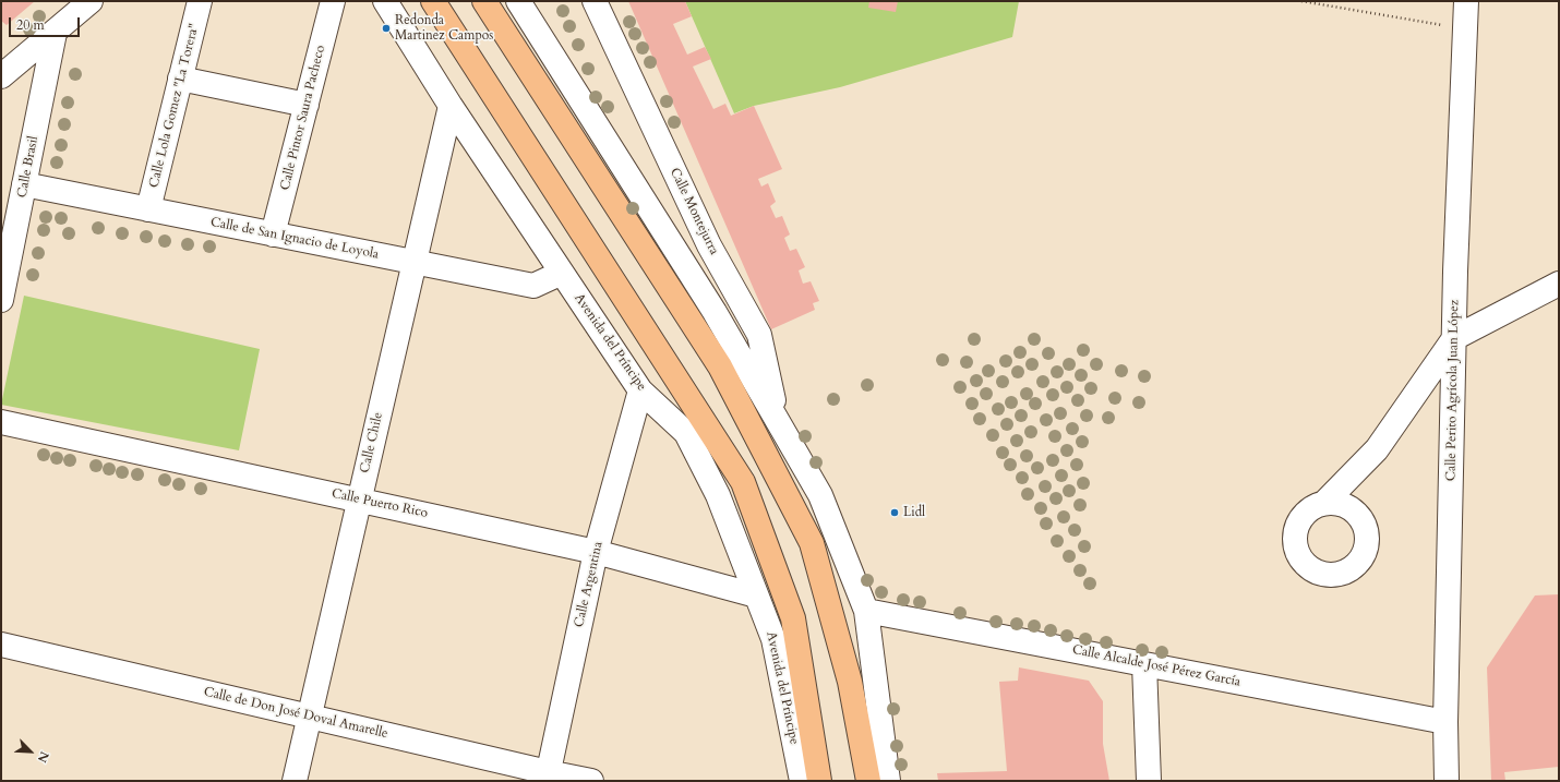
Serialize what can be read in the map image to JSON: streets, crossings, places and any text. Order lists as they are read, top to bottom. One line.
{"streets":{"main road":["Avenida del Príncipe"],"street":["Calle Lola Gomez \"La Torera\"","Calle Pintor Saura Pacheco","Calle Brasil","Calle Montejurra","Calle de San Ignacio de Loyola","Calle Perito Agrícola Juan López","Calle Chile","Calle Puerto Rico","Calle Argentina","Calle Alcalde José Pérez García","Calle de Don José Doval Amarelle"]},"crossings":[["Calle Lola Gomez \"La Torera\"","Calle de San Ignacio de Loyola"],["Calle Pintor Saura Pacheco","Calle de San Ignacio de Loyola"],["Calle Brasil","Calle de San Ignacio de Loyola"],["Calle de San Ignacio de Loyola","Avenida del Príncipe"],["Calle de San Ignacio de Loyola","Calle Chile"],["Avenida del Príncipe","Calle Chile"],["Avenida del Príncipe","Calle Puerto Rico"],["Avenida del Príncipe","Calle Argentina"],["Calle Perito Agrícola Juan López","Calle Alcalde José Pérez García"],["Calle Chile","Calle Puerto Rico"],["Calle Chile","Calle de Don José Doval Amarelle"],["Calle Puerto Rico","Calle Argentina"],["Calle Argentina","Calle de Don José Doval Amarelle"]],"places":["Redonda Martinez Campos","Lidl"],"scale_bar":"20 m","north":"bottom right"}
